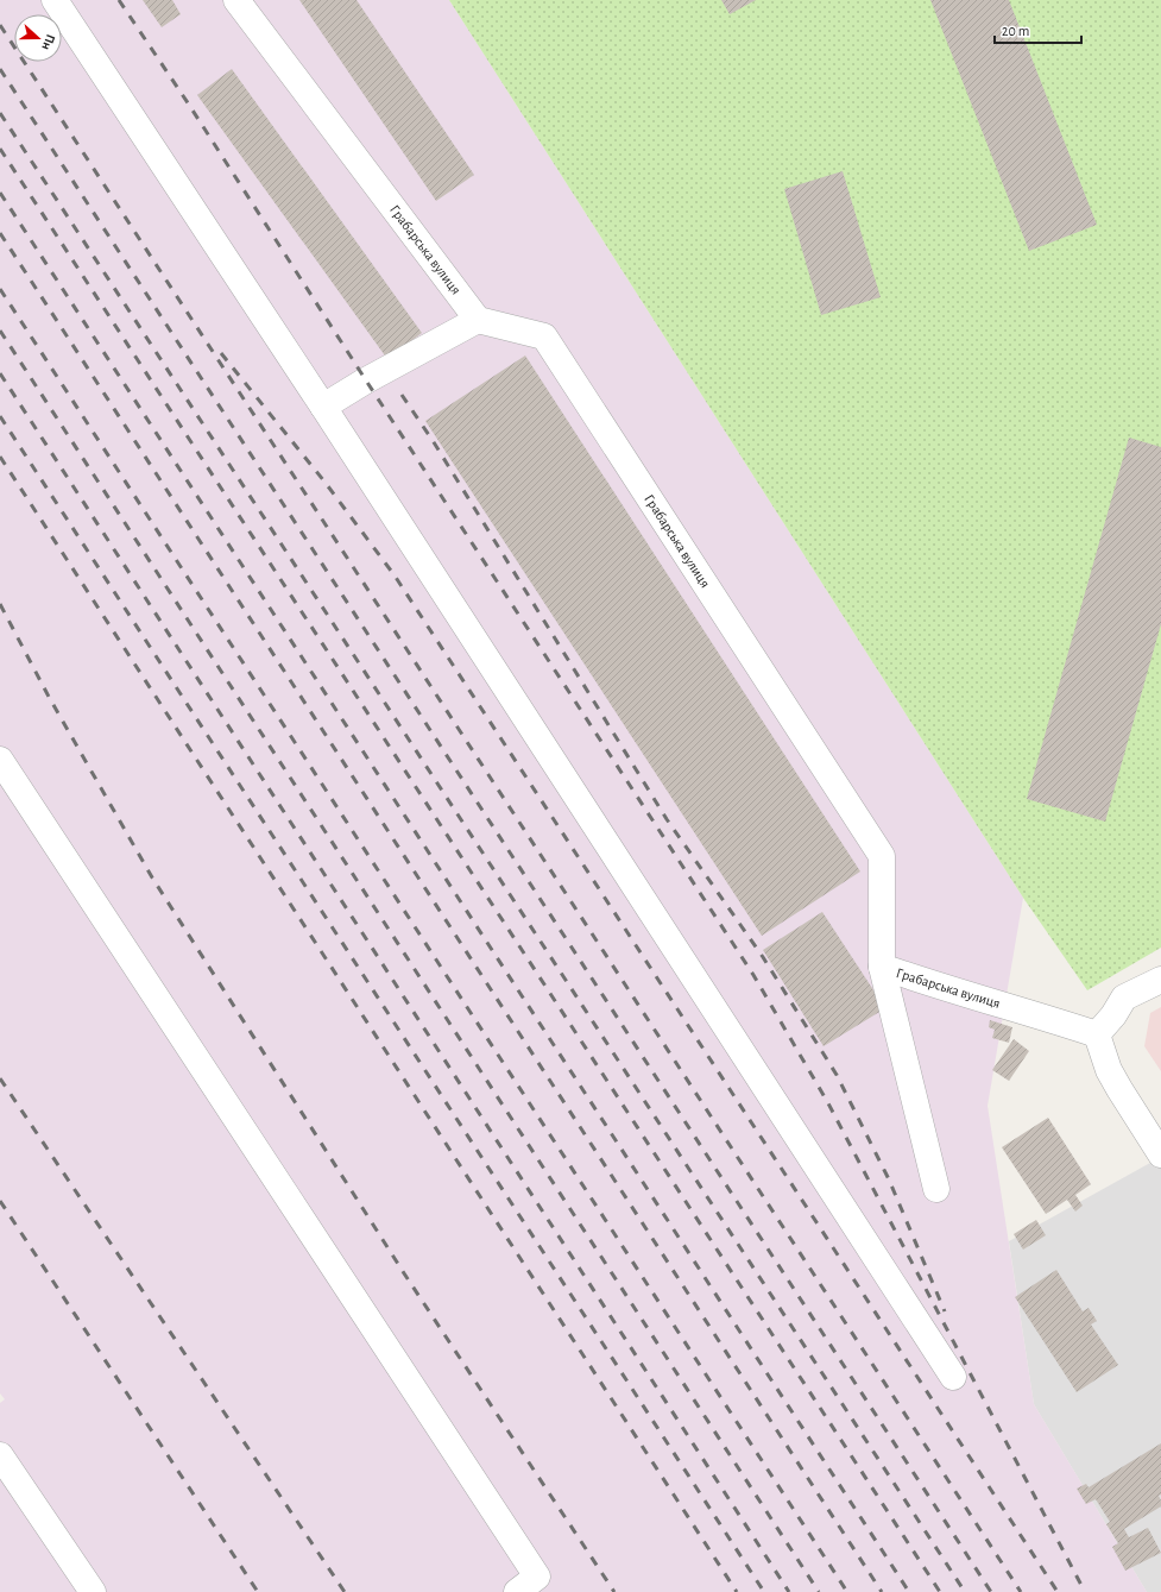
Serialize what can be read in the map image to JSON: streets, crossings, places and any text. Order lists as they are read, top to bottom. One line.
{"streets":{"street":["Грабарська вулиця"]},"scale_bar":"20 m","north":"right"}
